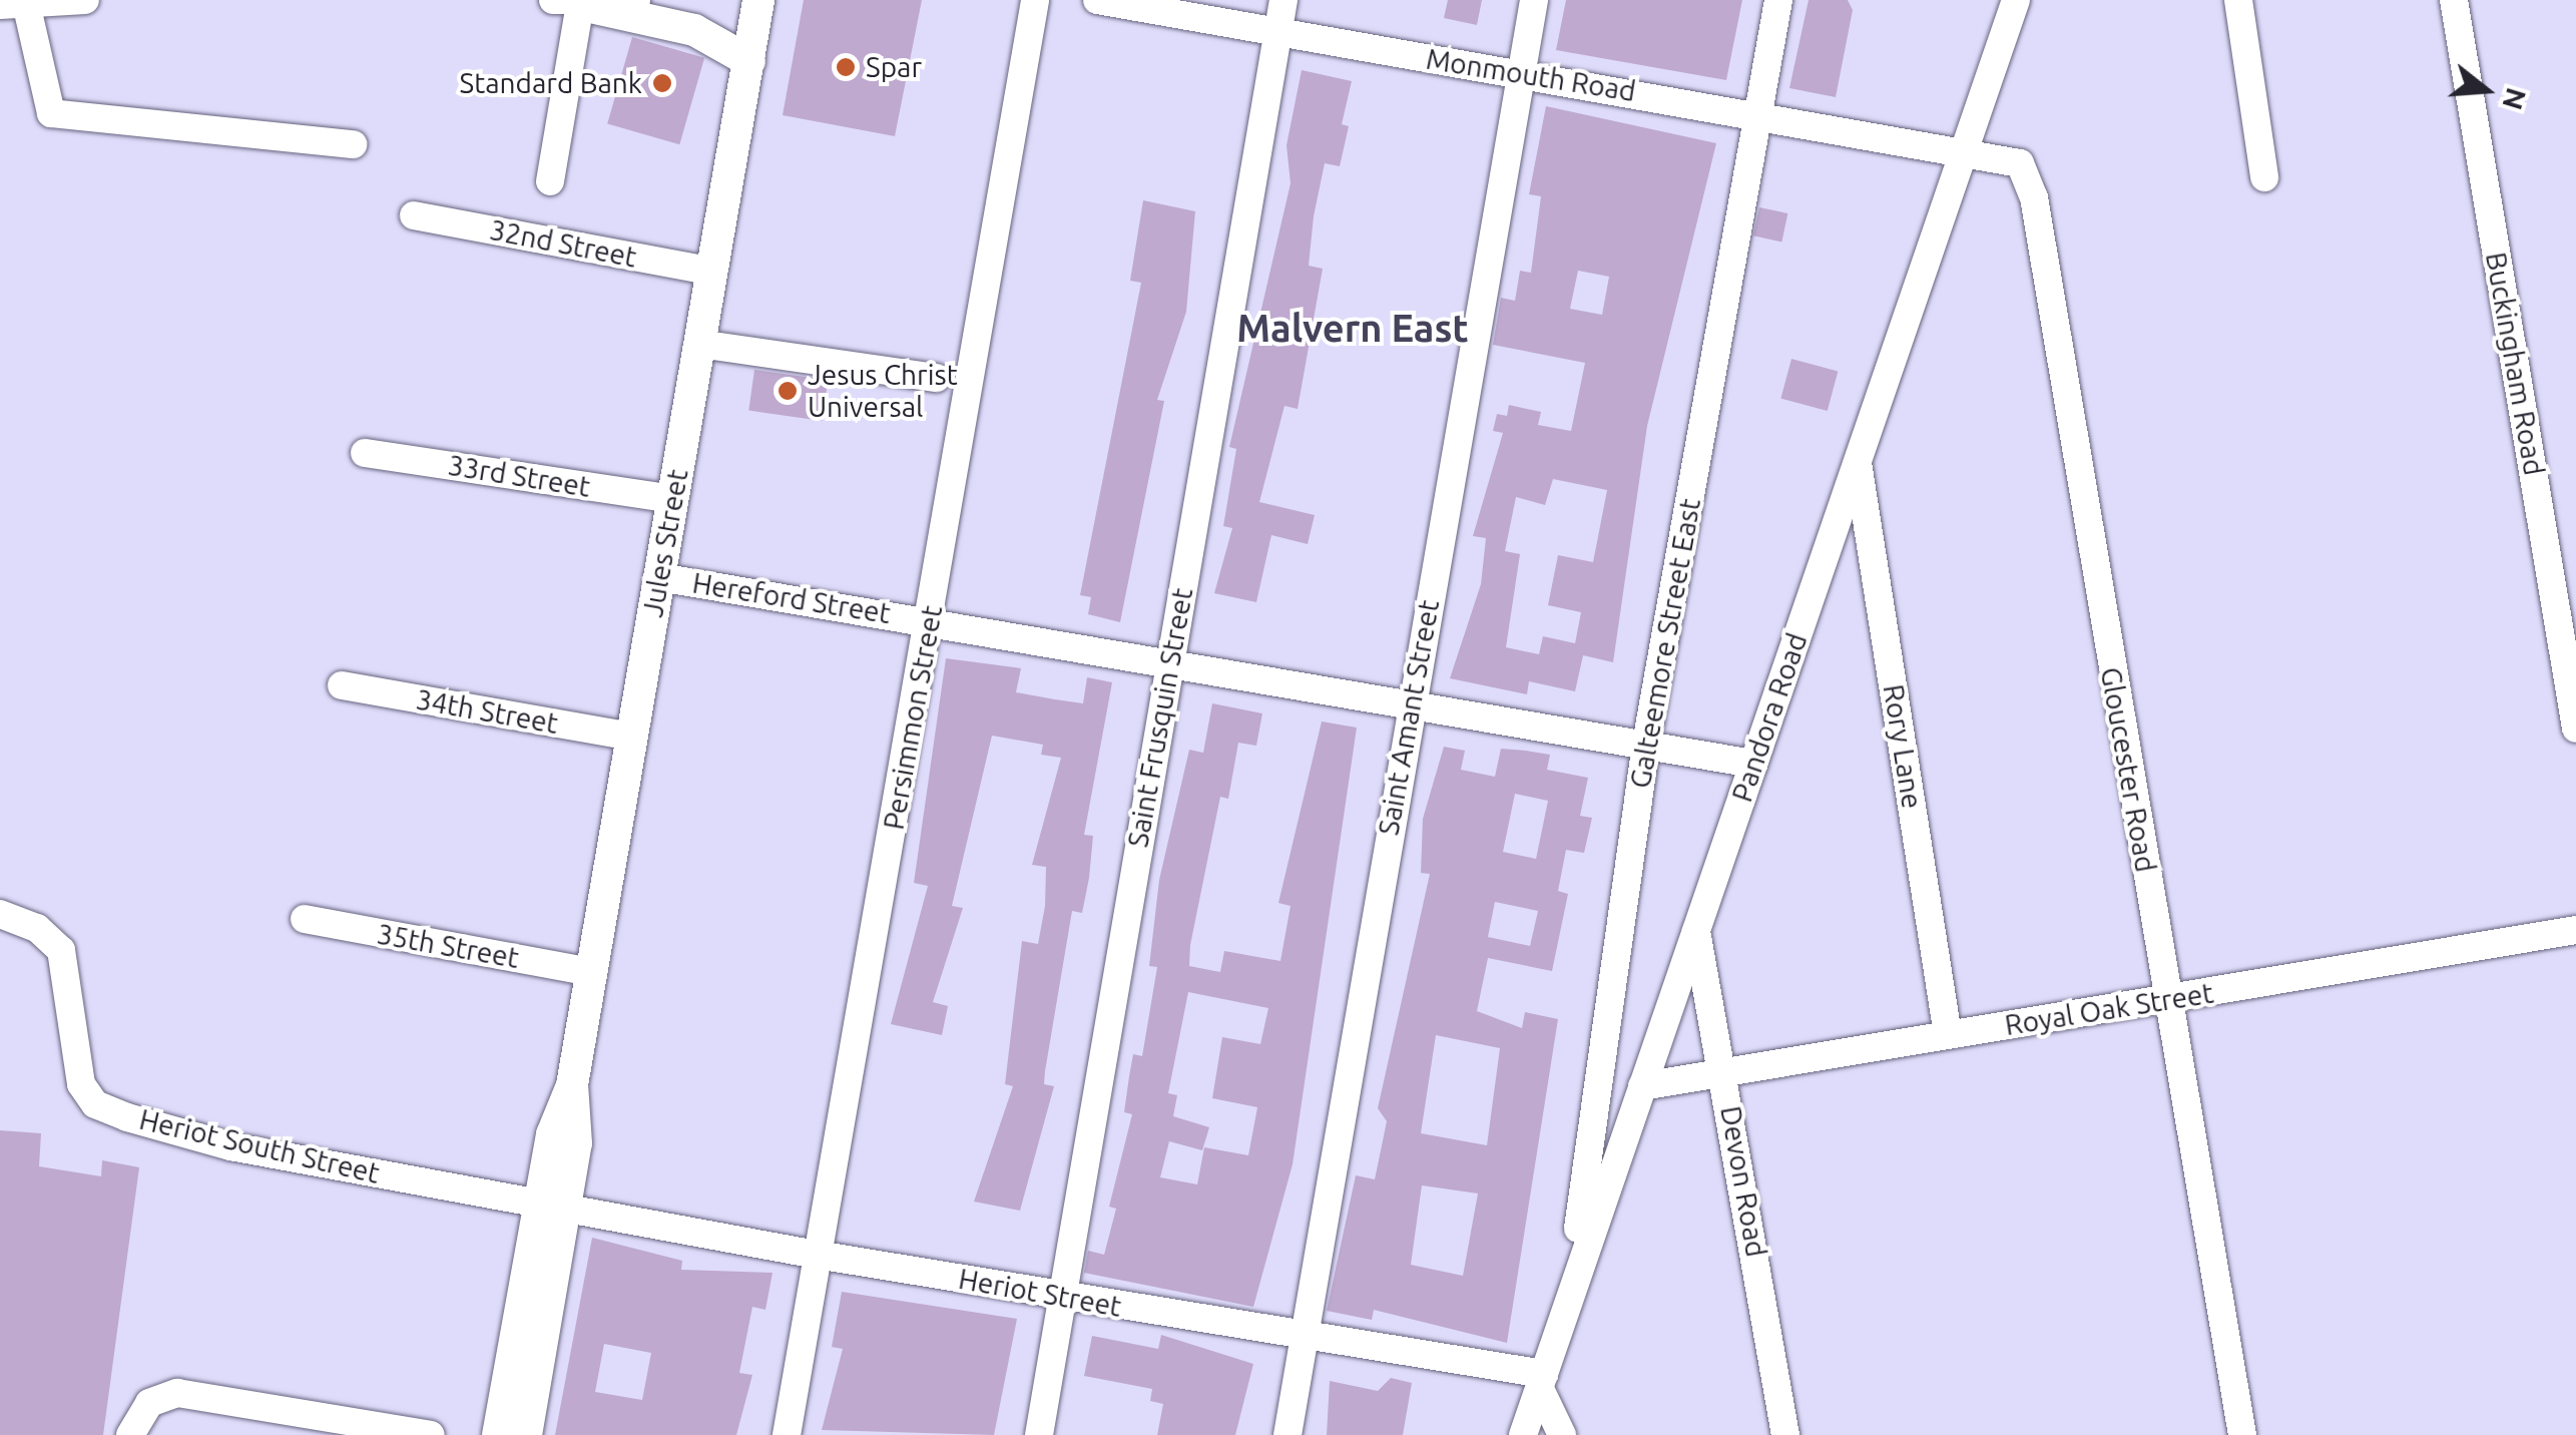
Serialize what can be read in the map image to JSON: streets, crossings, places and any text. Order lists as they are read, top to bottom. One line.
{"streets":{"main road":["Jules Street"],"street":["Monmouth Road","32nd Street","Buckingham Road","33rd Street","Hereford Street","Galteemore Street East","34th Street","Persimmon Street","Saint Frusquin Street","Saint Amant Street","Pandora Road","Rory Lane","Gloucester Road","35th Street","Royal Oak Street","Heriot South Street","Devon Road","Heriot Street"]},"crossings":[["Monmouth Road","Galteemore Street East"],["Monmouth Road","Saint Frusquin Street"],["Monmouth Road","Saint Amant Street"],["Monmouth Road","Pandora Road"],["Monmouth Road","Gloucester Road"],["32nd Street","Jules Street"],["33rd Street","Jules Street"],["Jules Street","Hereford Street"],["Jules Street","34th Street"],["Jules Street","35th Street"],["Jules Street","Heriot South Street"],["Jules Street","Heriot Street"],["Hereford Street","Galteemore Street East"],["Hereford Street","Persimmon Street"],["Hereford Street","Saint Frusquin Street"],["Hereford Street","Saint Amant Street"],["Hereford Street","Pandora Road"],["Galteemore Street East","Pandora Road"],["Persimmon Street","Heriot Street"],["Saint Frusquin Street","Heriot Street"],["Saint Amant Street","Heriot Street"],["Pandora Road","Rory Lane"],["Pandora Road","Gloucester Road"],["Pandora Road","Royal Oak Street"],["Pandora Road","Devon Road"],["Pandora Road","Heriot Street"],["Rory Lane","Royal Oak Street"],["Gloucester Road","Royal Oak Street"],["Royal Oak Street","Devon Road"],["Heriot South Street","Heriot Street"]],"districts":["Malvern East"],"places":["Spar","Standard Bank","Jesus Christ Universal"],"north":"right"}
